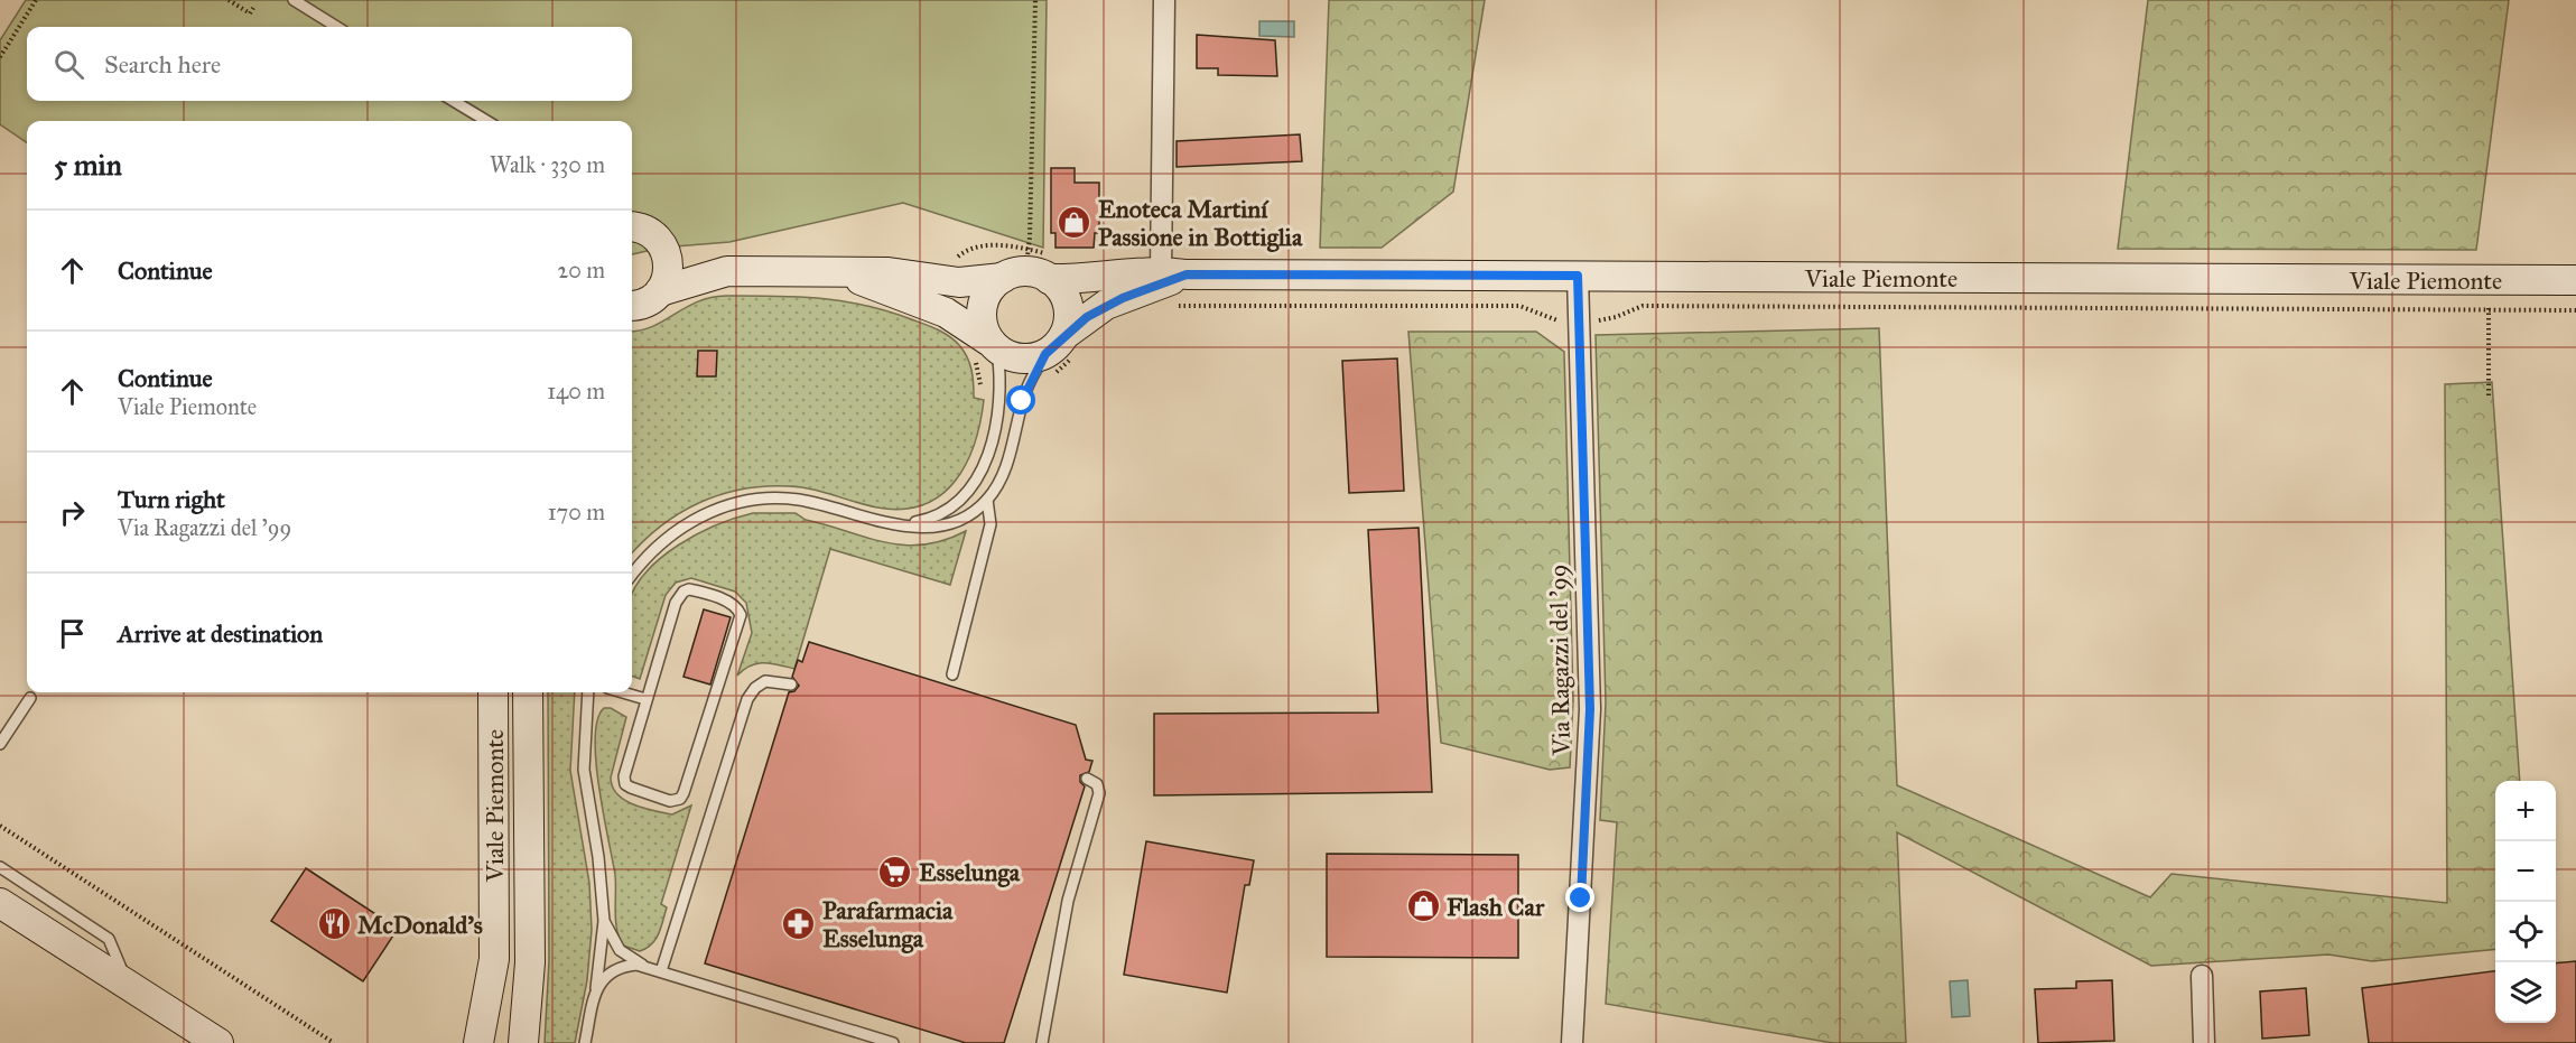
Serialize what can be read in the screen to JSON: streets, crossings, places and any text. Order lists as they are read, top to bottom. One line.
{"streets":{"street":["Viale Piemonte","Via Ragazzi del '99"]},"crossings":[["Viale Piemonte","Via Ragazzi del '99"]],"places":{"shop":["Enoteca Martiní Passione in Bottiglia","Flash Car"],"supermarket":["Esselunga"],"restaurant":["McDonald's"],"pharmacy":["Parafarmacia Esselunga"]},"page":{"search":"Search here","heading":["5 min","Walk · 330 m"],"list":[["Continue","20 m"],["Continue","Viale Piemonte","140 m"],["Turn right","Via Ragazzi del '99","170 m"],"Arrive at destination"],"map_buttons":["+","−"]}}
